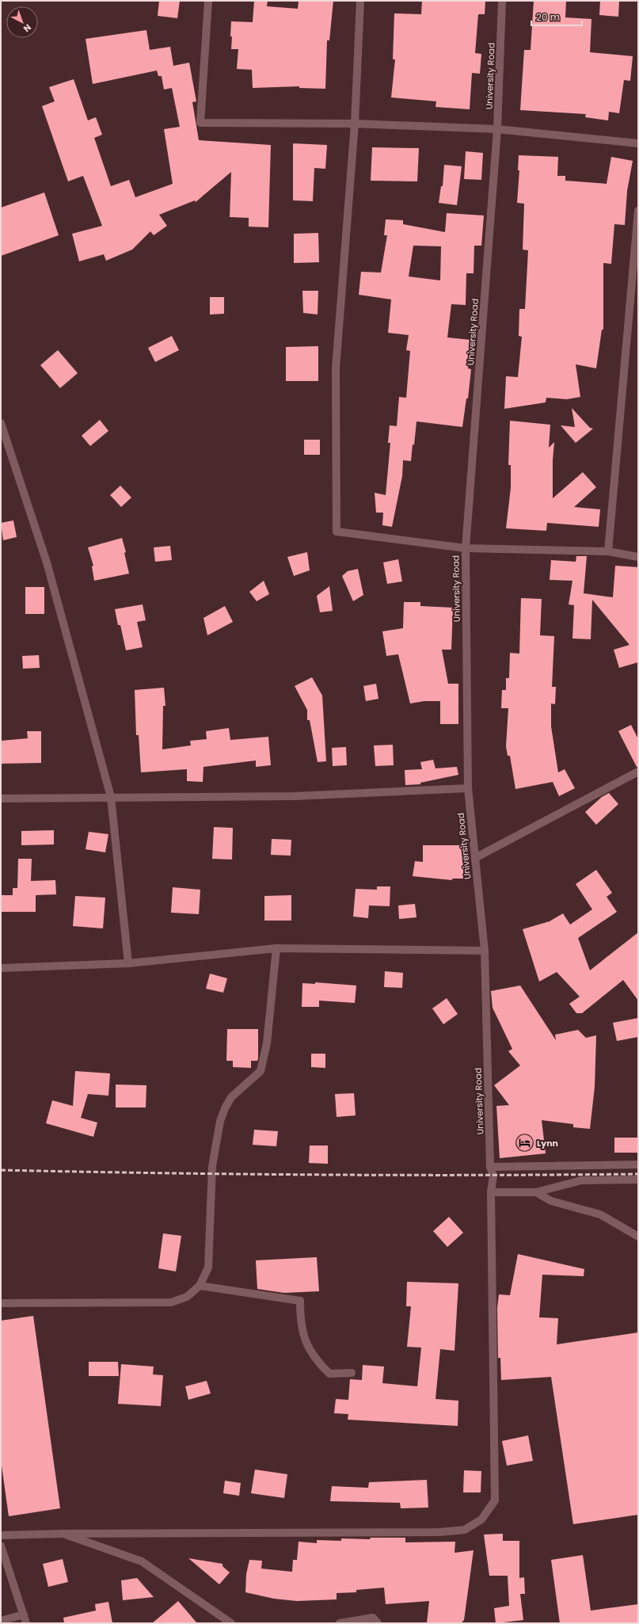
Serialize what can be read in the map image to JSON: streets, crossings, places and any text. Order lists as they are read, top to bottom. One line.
{"streets":{"street":["University Road"]},"places":{"hotel":["Lynn"]},"scale_bar":"20 m","north":"bottom right"}
